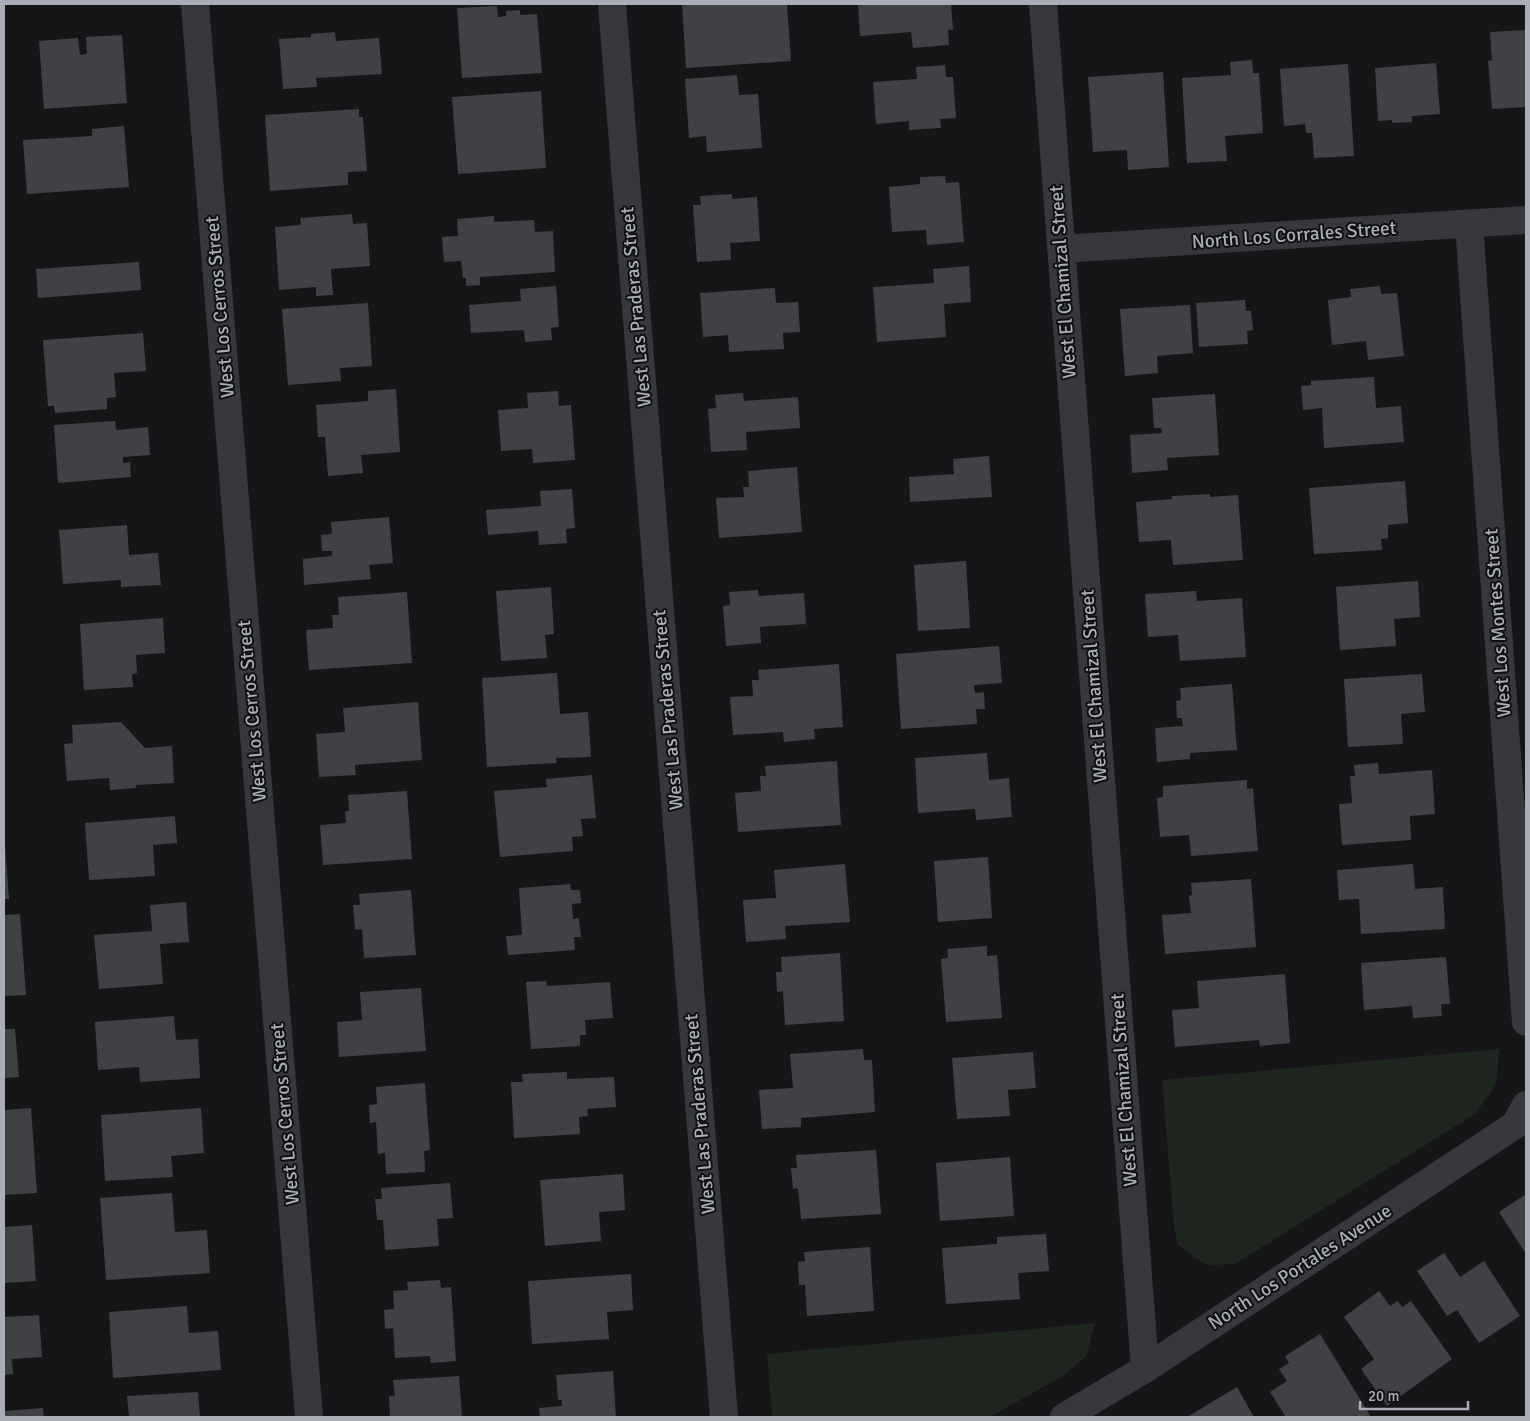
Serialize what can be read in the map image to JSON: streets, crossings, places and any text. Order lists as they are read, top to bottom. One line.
{"streets":{"street":["North Los Corrales Street","West El Chamizal Street","West Los Cerros Street","West Las Praderas Street","West Los Montes Street","North Los Portales Avenue"]},"crossings":[["North Los Corrales Street","West El Chamizal Street"],["North Los Corrales Street","West Los Montes Street"],["West El Chamizal Street","North Los Portales Avenue"]],"scale_bar":"20 m"}
